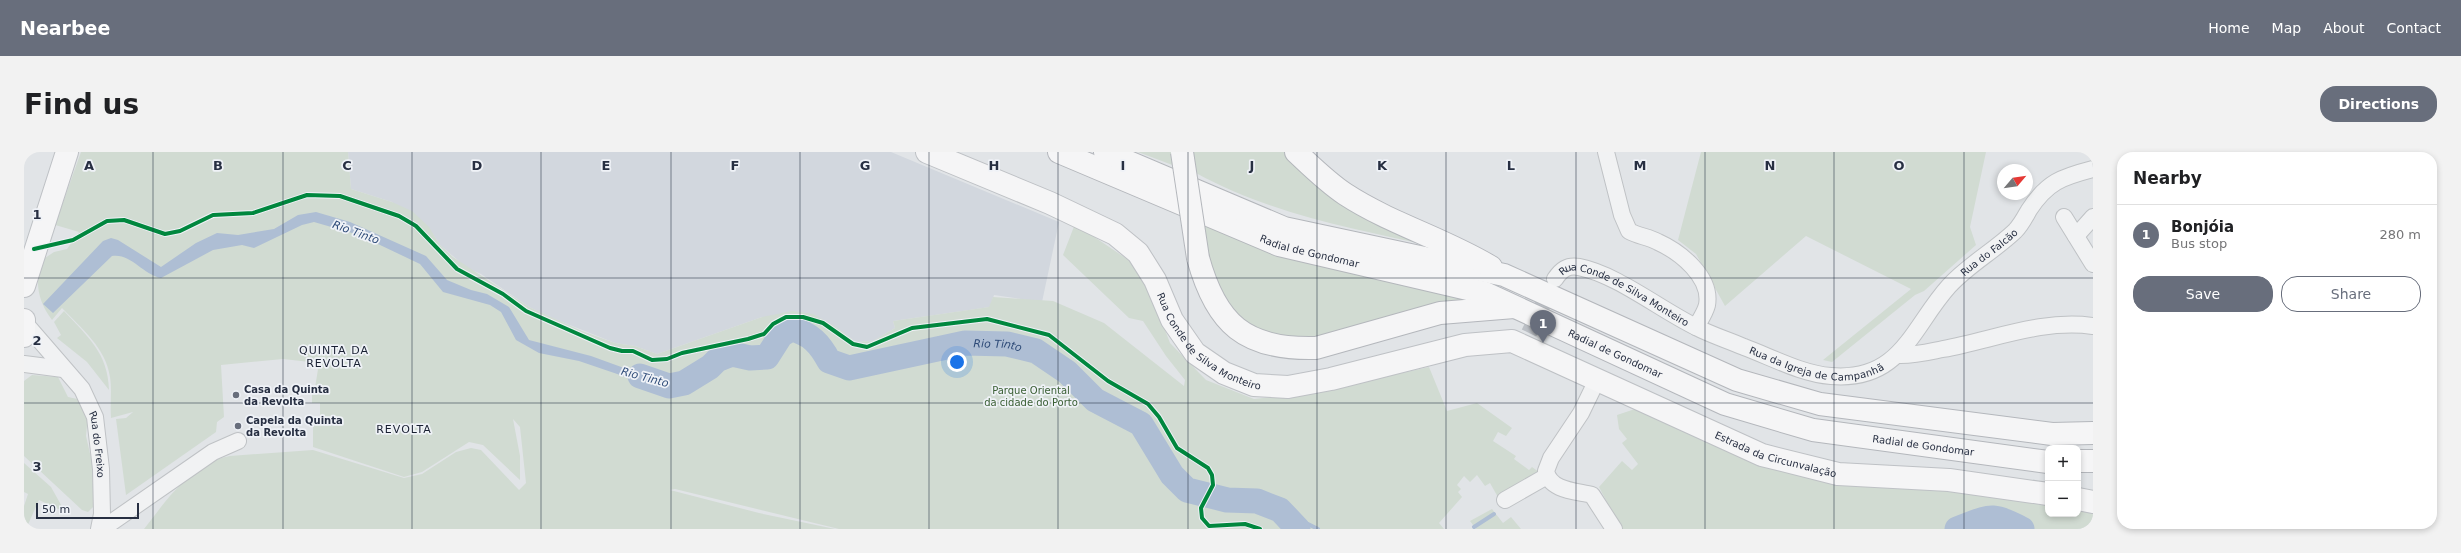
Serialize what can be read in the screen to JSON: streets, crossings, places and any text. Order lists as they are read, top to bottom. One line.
{"streets":{"main road":["Radial de Gondomar","Rua Conde de Silva Monteiro","Estrada da Circunvalação"],"street":["Rua do Falcão","Rua da Igreja de Campanhã","Rua do Freixo"]},"crossings":[["Rua do Falcão","Rua da Igreja de Campanhã"],["Rua Conde de Silva Monteiro","Rua da Igreja de Campanhã"],["Rua Conde de Silva Monteiro","Estrada da Circunvalação"]],"districts":["QUINTA DA REVOLTA","REVOLTA"],"water":["Rio Tinto"],"parks":["Parque Oriental da cidade do Porto"],"places":["Casa da Quinta da Revolta","Capela da Quinta da Revolta"],"scale_bar":"50 m","north":"top right","page":{"header":"Nearbee","nav":["Home","Map","About","Contact"],"buttons":["Directions",["Save","Share"]],"title":"Find us","heading":"Nearby","list":[{"mark":"1","name":"Bonjóia","note":"Bus stop","value":"280 m"}],"pins":"1","map_buttons":["+","−"],"scale":"50 m"},"grid":{"columns":["A","B","C","D","E","F","G","H","I","J","K","L","M","N","O"],"rows":["1","2","3"]}}
